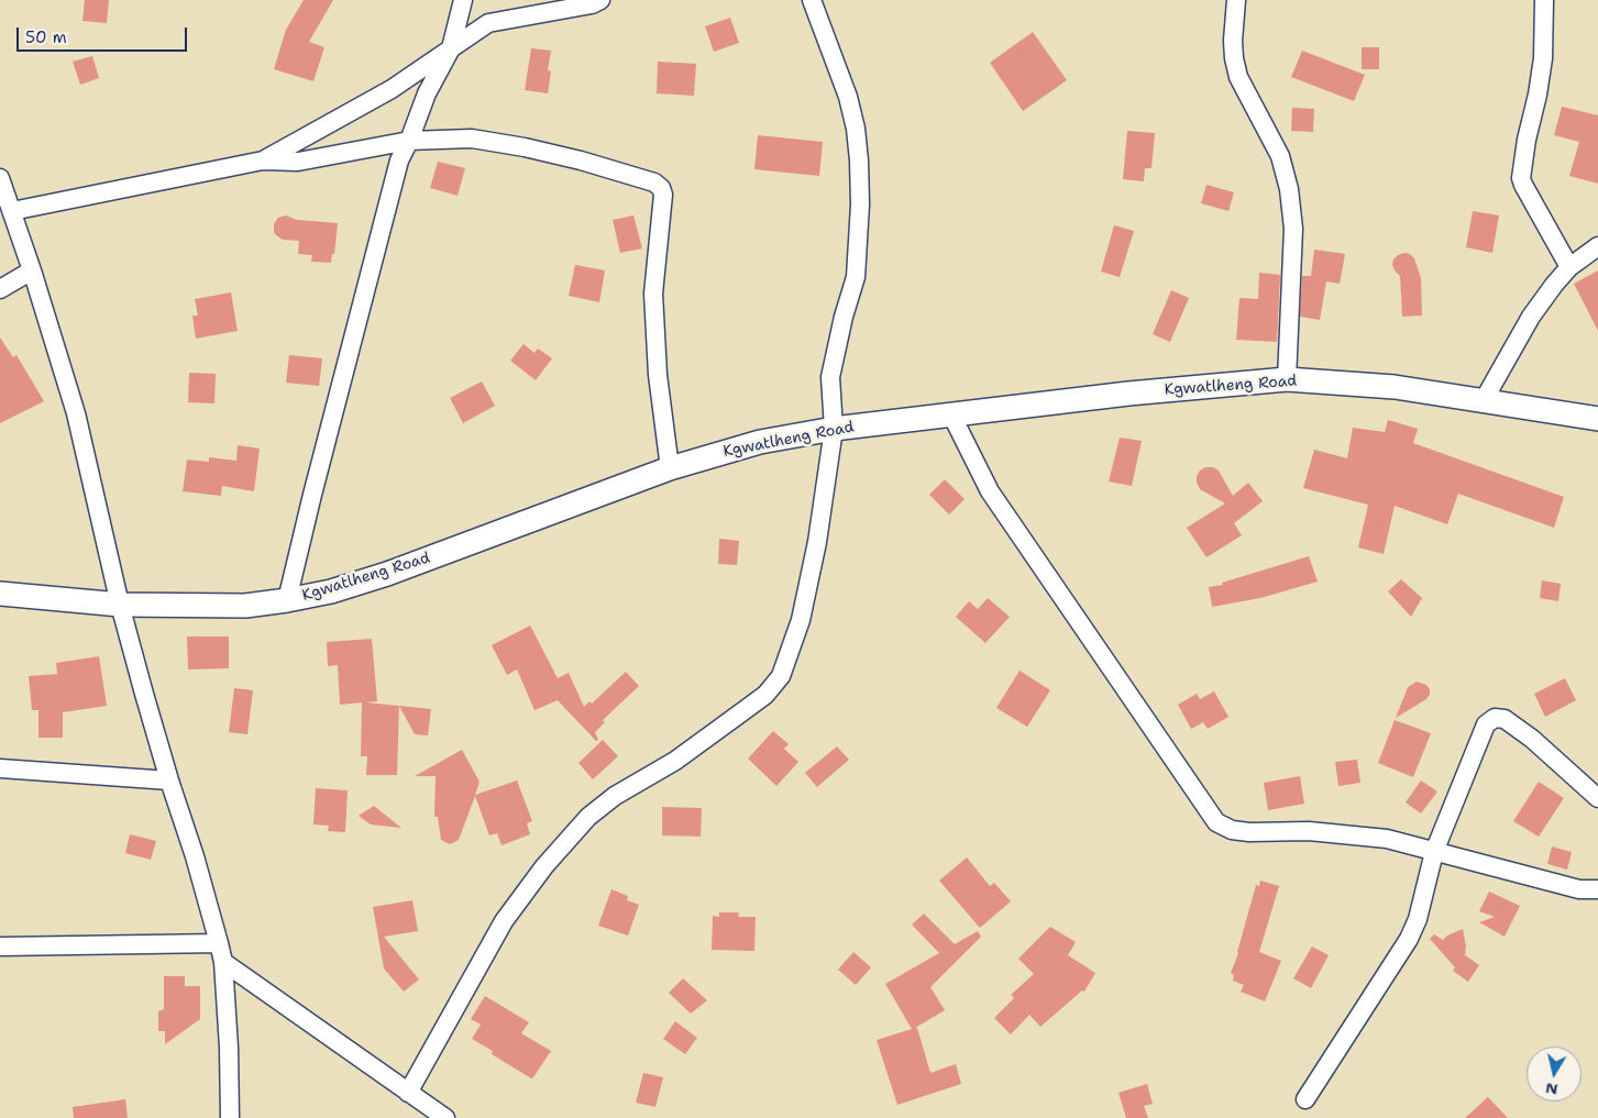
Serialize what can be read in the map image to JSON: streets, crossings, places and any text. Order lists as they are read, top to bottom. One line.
{"streets":{"street":["Kgwatlheng Road"]},"scale_bar":"50 m","north":"bottom"}
